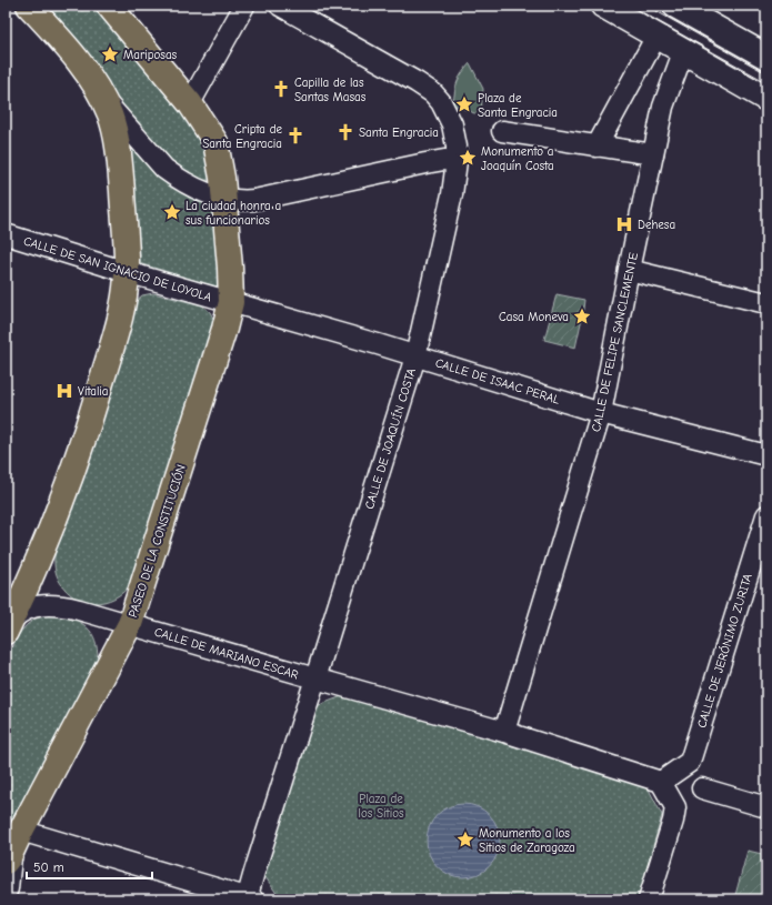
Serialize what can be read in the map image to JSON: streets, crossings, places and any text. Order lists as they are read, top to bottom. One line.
{"streets":{"main road":["PASEO DE LA CONSTITUCIÓN"],"street":["CALLE DE SAN IGNACIO DE LOYOLA","CALLE DE FELIPE SANCLEMENTE","CALLE DE ISAAC PERAL","CALLE DE JOAQUÍN COSTA","CALLE DE JERÓNIMO ZURITA","CALLE DE MARIANO ESCAR"]},"crossings":[["CALLE DE SAN IGNACIO DE LOYOLA","CALLE DE ISAAC PERAL"],["CALLE DE SAN IGNACIO DE LOYOLA","PASEO DE LA CONSTITUCIÓN"],["CALLE DE FELIPE SANCLEMENTE","CALLE DE ISAAC PERAL"],["CALLE DE ISAAC PERAL","CALLE DE JOAQUÍN COSTA"],["CALLE DE ISAAC PERAL","PASEO DE LA CONSTITUCIÓN"],["CALLE DE JOAQUÍN COSTA","CALLE DE MARIANO ESCAR"],["PASEO DE LA CONSTITUCIÓN","CALLE DE MARIANO ESCAR"]],"parks":["Plaza de los Sitios"],"places":{"place":["Mariposas","Plaza de Santa Engracia","Monumento a Joaquín Costa","La ciudad honra a sus funcionarios","Casa Moneva","Monumento a los Sitios de Zaragoza"],"church":["Capilla de las Santas Masas","Santa Engracia","Cripta de Santa Engracia"],"hospital":["Dehesa","Vitalia"]},"scale_bar":"50 m"}
